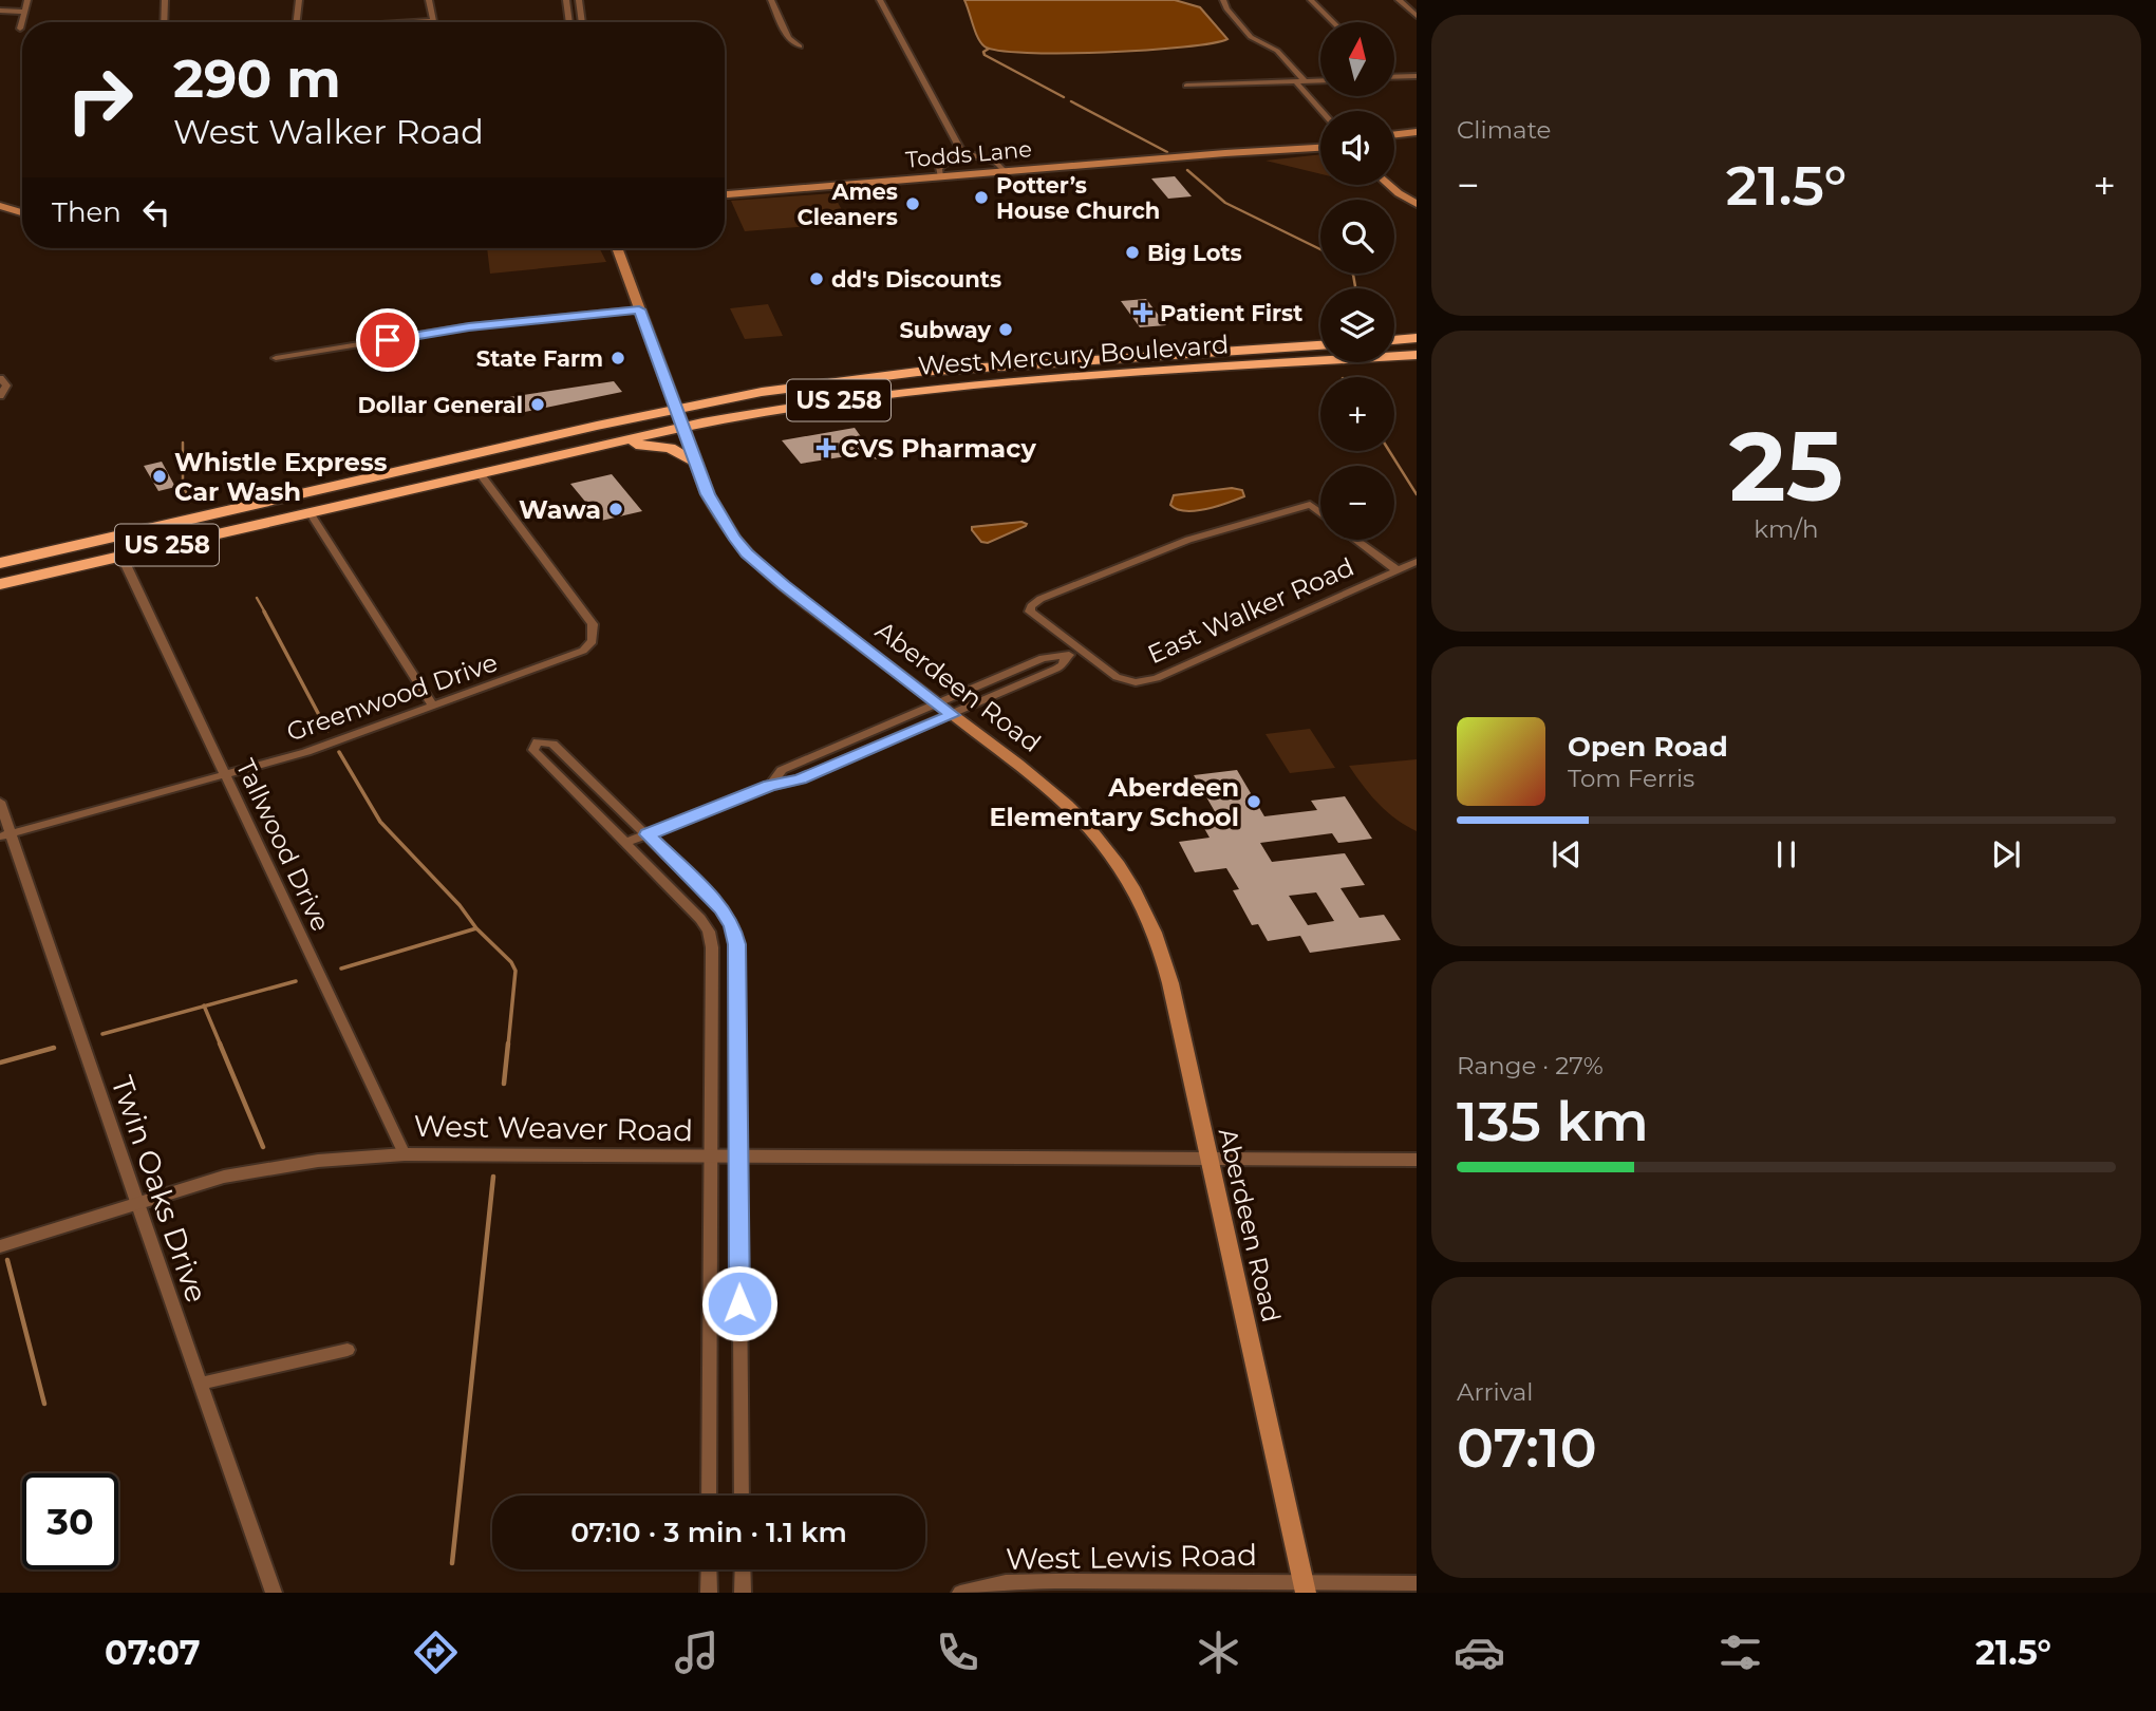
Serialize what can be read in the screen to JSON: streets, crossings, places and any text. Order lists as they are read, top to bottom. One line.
{"streets":{"highway":["West Mercury Boulevard","US 258"],"main road":["Todds Lane","Aberdeen Road"],"street":["East Walker Road","Greenwood Drive","Tallwood Drive","West Weaver Road","Twin Oaks Drive","West Lewis Road"]},"crossings":[["West Mercury Boulevard","Aberdeen Road"],["West Mercury Boulevard","Greenwood Drive"],["West Mercury Boulevard","Tallwood Drive"],["Aberdeen Road","West Weaver Road"],["Aberdeen Road","West Lewis Road"],["Greenwood Drive","Tallwood Drive"],["Greenwood Drive","Twin Oaks Drive"],["Tallwood Drive","West Weaver Road"],["West Weaver Road","Twin Oaks Drive"]],"places":{"other":["Potter’s House Church","Ames Cleaners","Big Lots","dd's Discounts","Subway","State Farm","Dollar General","Whistle Express Car Wash","Wawa","Aberdeen Elementary School"],"health":["Patient First","CVS Pharmacy"]},"north":"top","page":{"tile":["Climate",["25","km/h"],["Range · 27%","135 km"],["Arrival","07:10"]],"map_buttons":["+","−"],"turn":["290 m","West Walker Road"],"heat":["−","21.5°","+"],"then":"Then","song":["Open Road","Tom Ferris"],"limit":"30","trip":"07:10 · 3 min · 1.1 km","tabs":["07:07","21.5°"]}}
